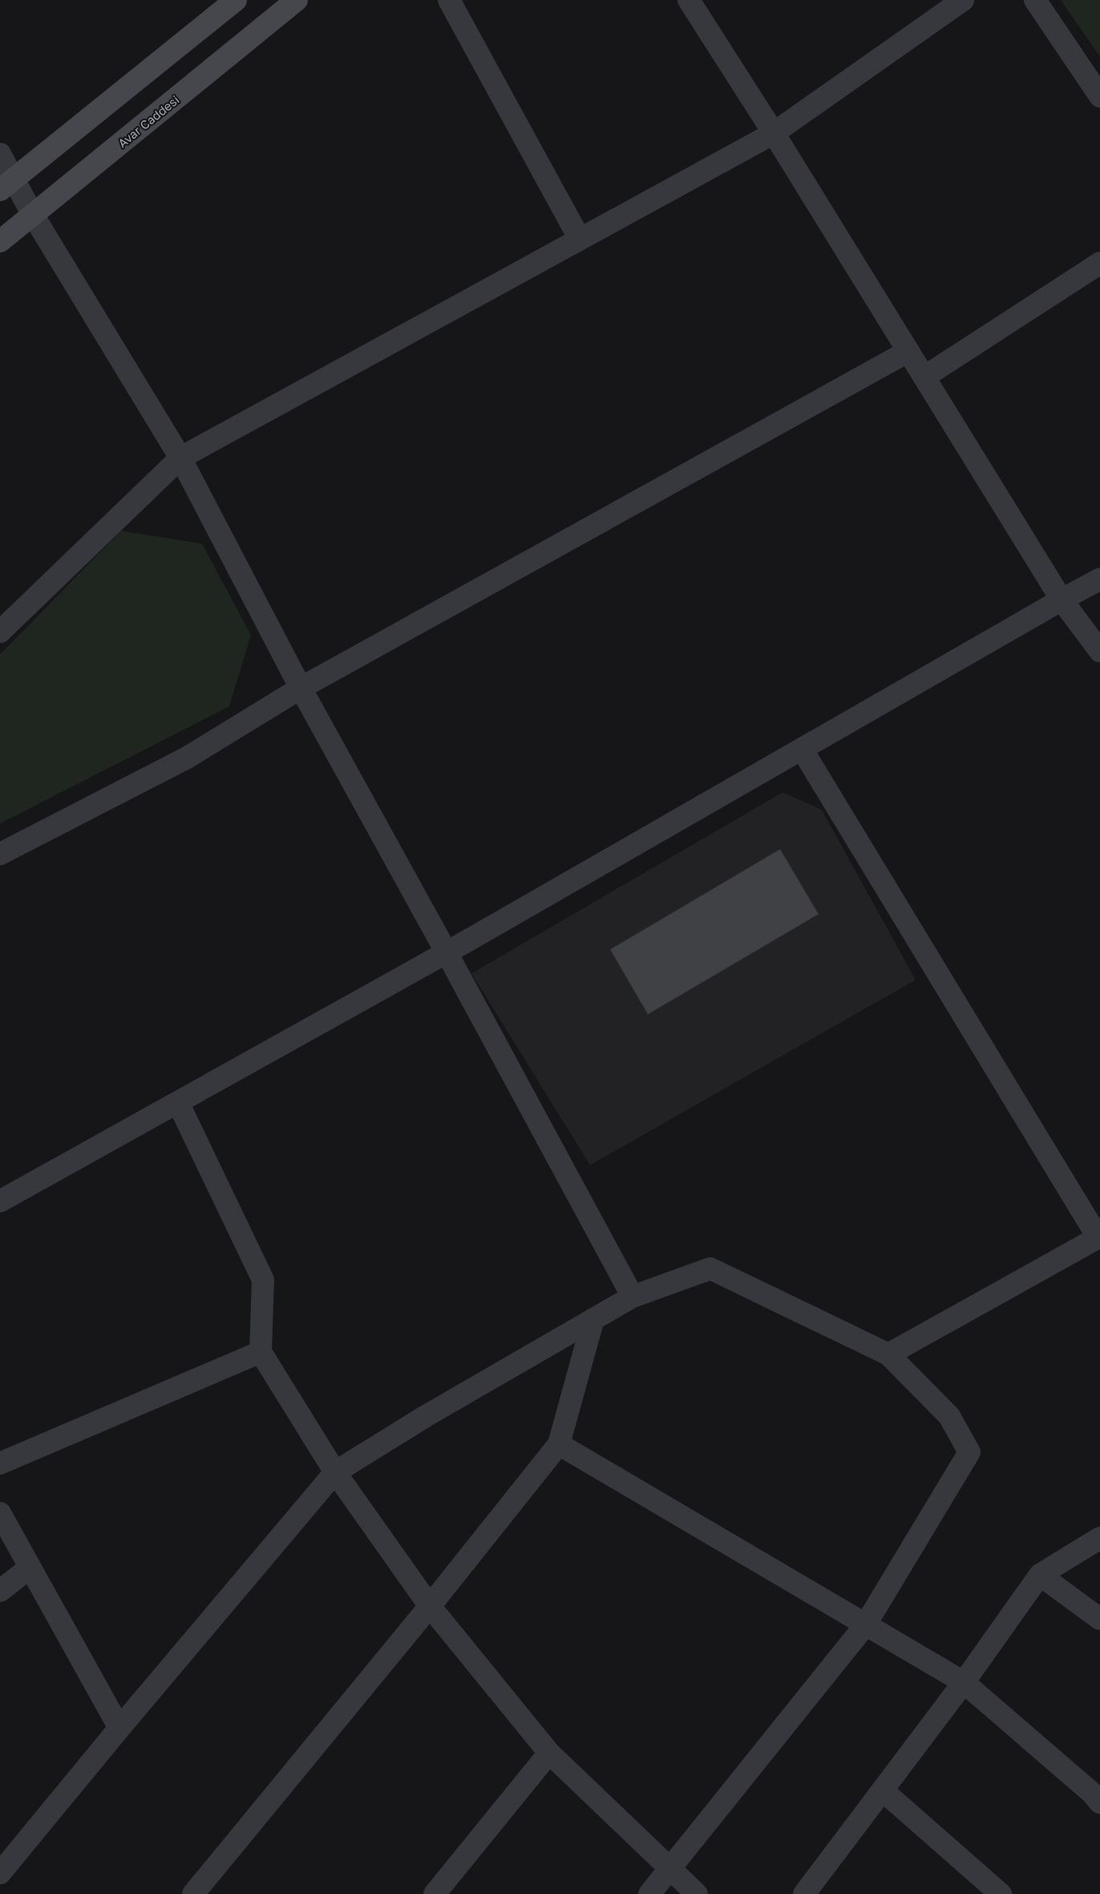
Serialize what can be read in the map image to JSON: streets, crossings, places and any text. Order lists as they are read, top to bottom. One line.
{"streets":{"main road":["Avar Caddesi"]}}
